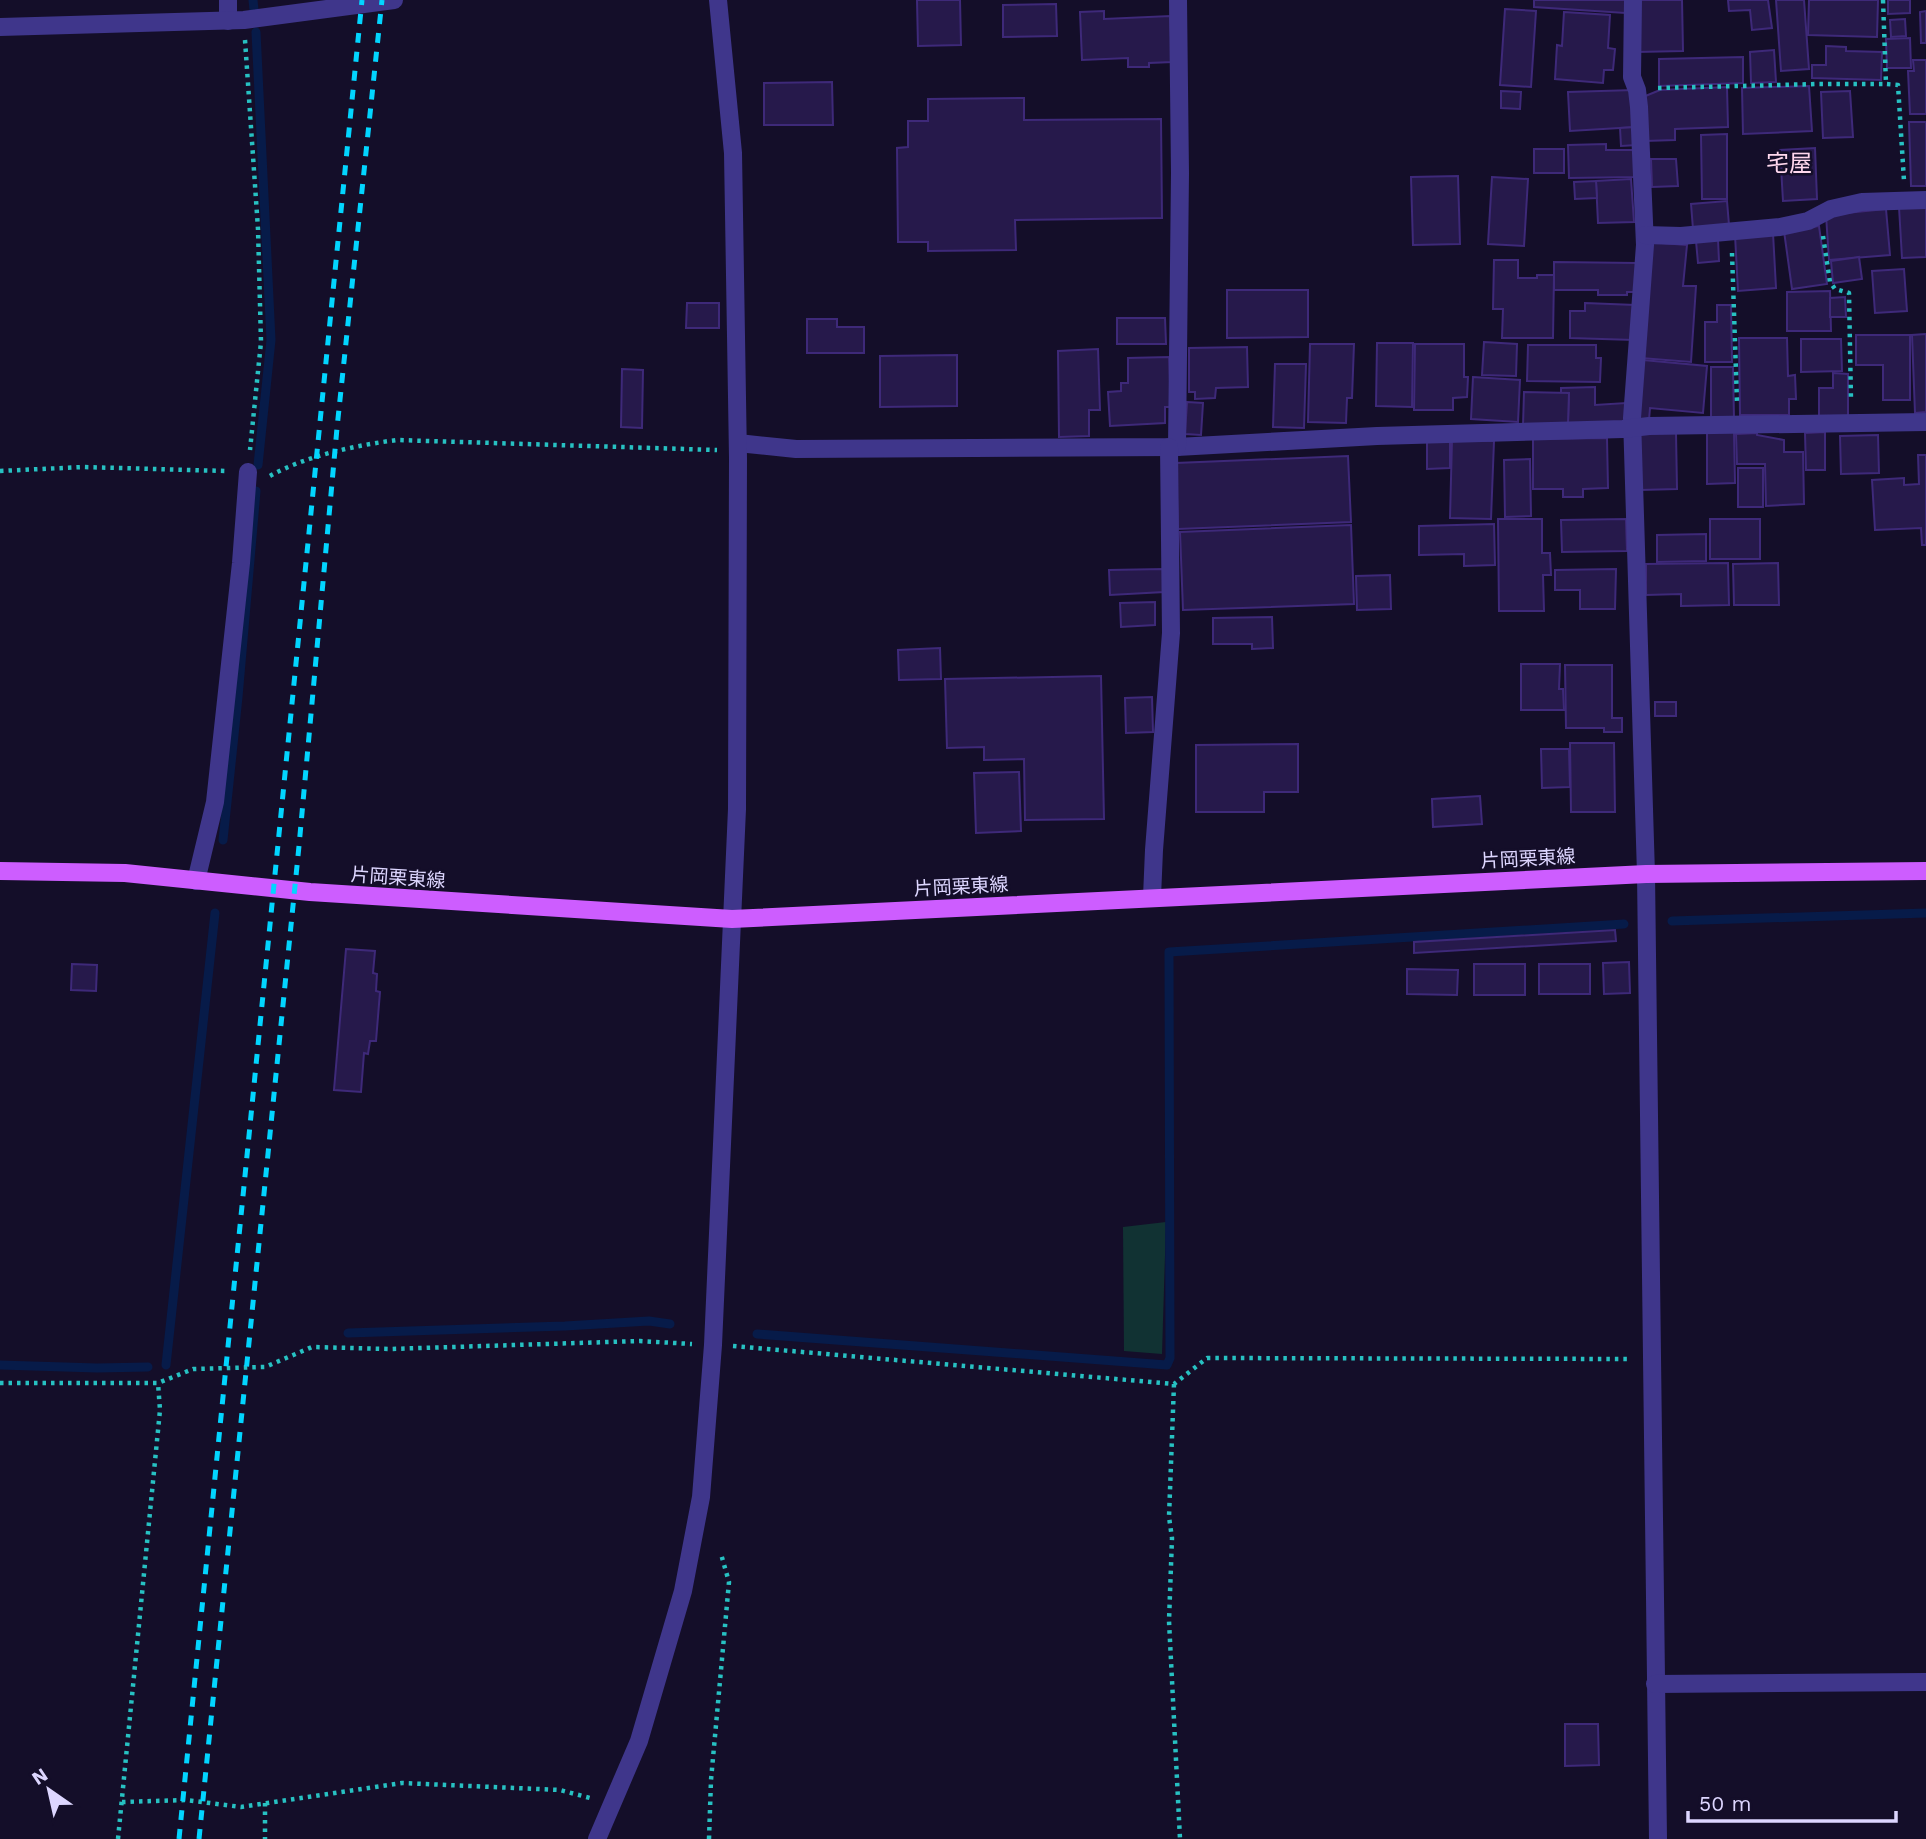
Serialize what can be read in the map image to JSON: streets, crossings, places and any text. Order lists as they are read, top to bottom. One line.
{"streets":{"main road":["片岡栗東線"]},"districts":["宅屋"],"scale_bar":"50 m","north":"top left"}
